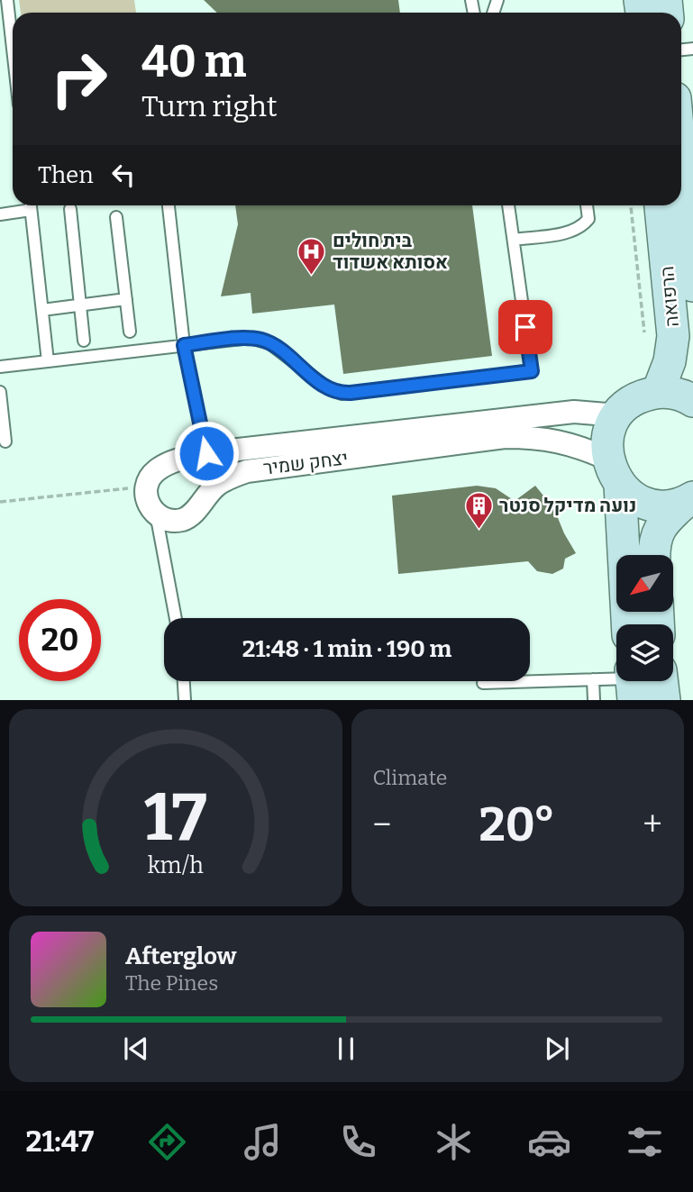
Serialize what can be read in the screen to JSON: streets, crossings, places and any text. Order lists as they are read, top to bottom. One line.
{"streets":{"street":["הרפואה","יצחק שמיר"]},"places":{"hospital":["בית חולים אסותא אשדוד"],"building":["נועה מדיקל סנטר"]},"north":"bottom left","page":{"turn":["40 m","Turn right"],"then":"Then","limit":"20","trip":"21:48 · 1 min · 190 m","tile":"Climate","heat":["−","20°","+"],"song":["Afterglow","The Pines"],"tabs":"21:47","gauge":["17","km/h"]}}
